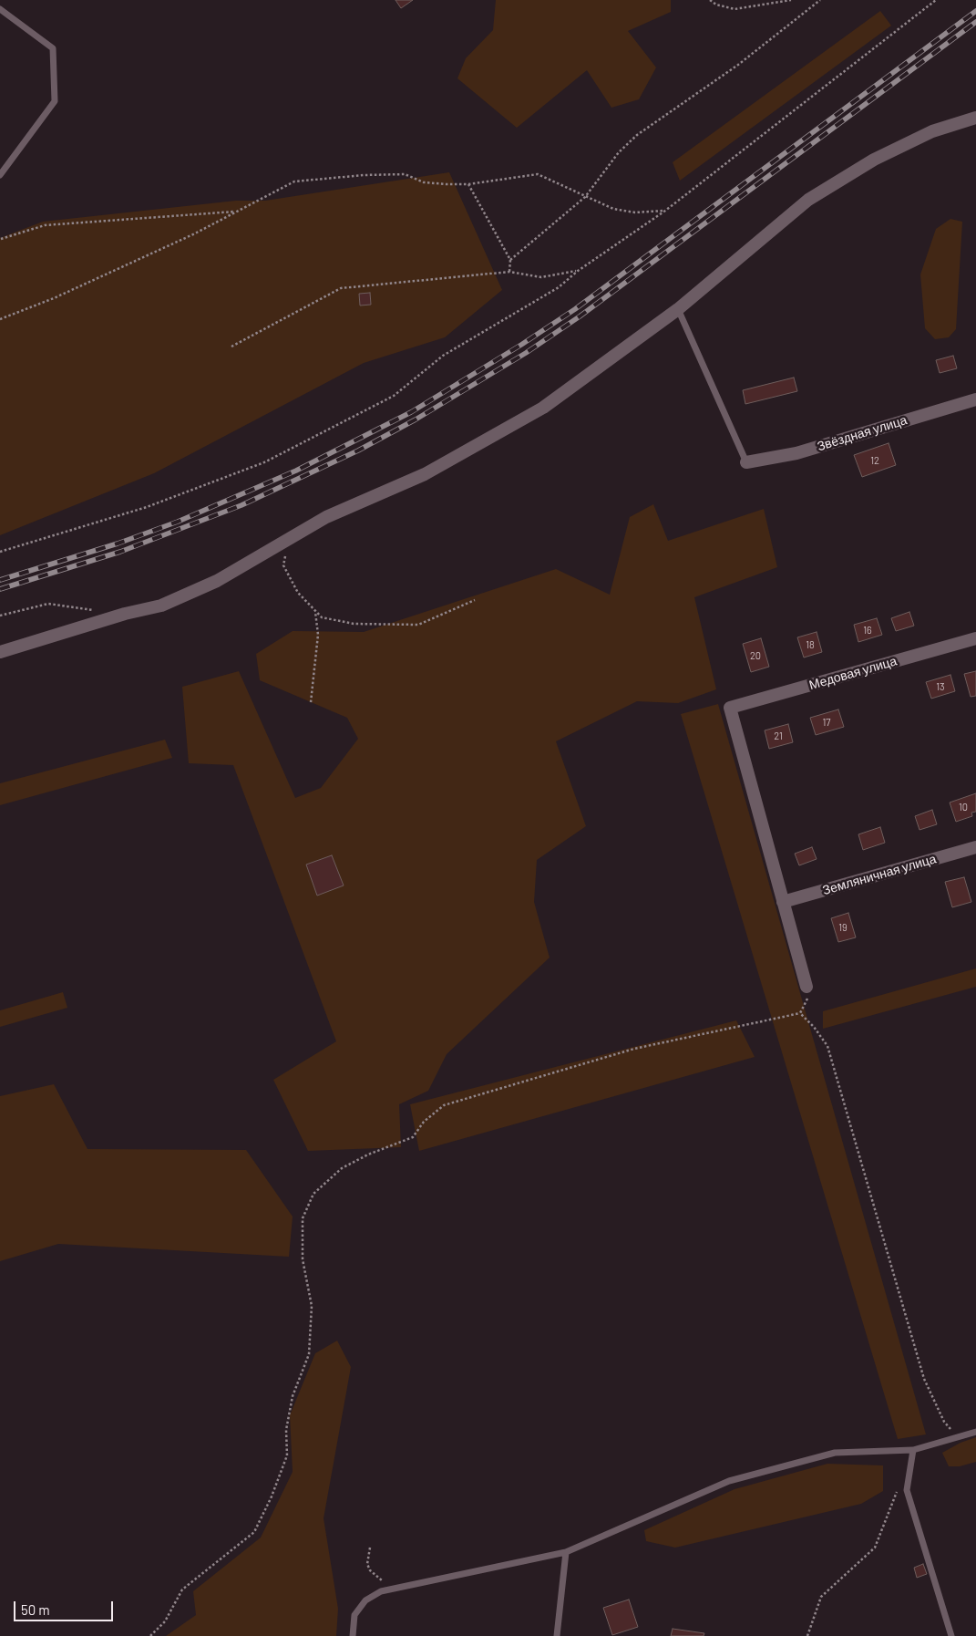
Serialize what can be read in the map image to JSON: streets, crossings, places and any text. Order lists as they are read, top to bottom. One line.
{"streets":{"street":["Звёздная улица","Медовая улица","Земляничная улица"]},"crossings":[["Медовая улица","Земляничная улица"]],"house_numbers":["12","16","18","20","13","17","21","10","19"],"scale_bar":"50 m"}
